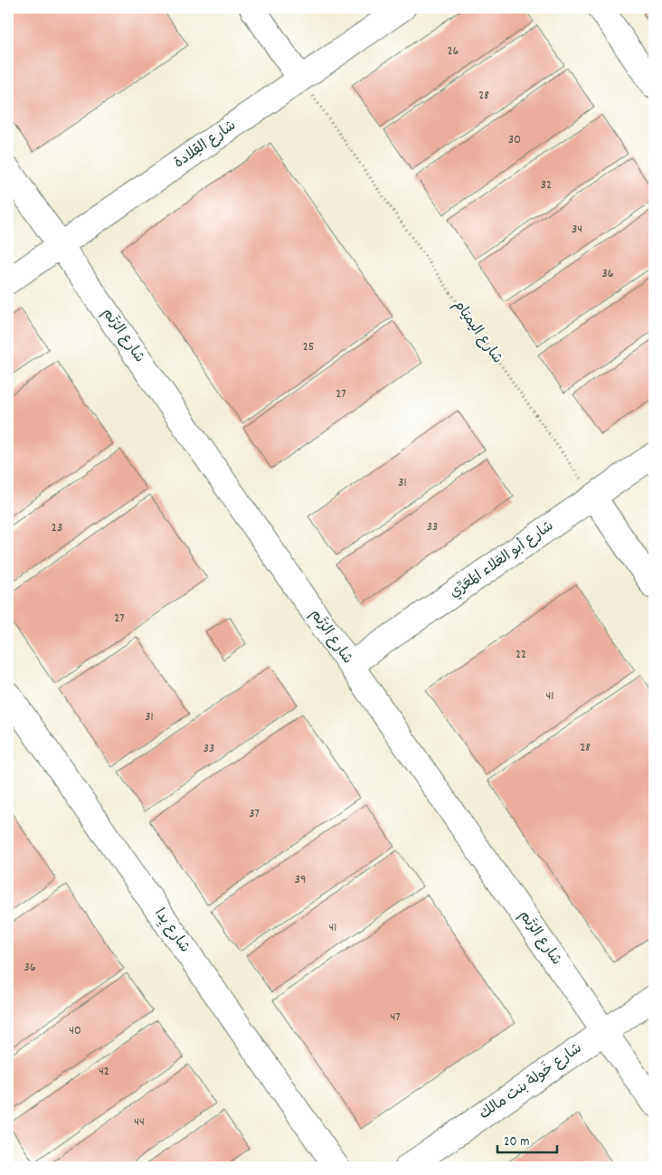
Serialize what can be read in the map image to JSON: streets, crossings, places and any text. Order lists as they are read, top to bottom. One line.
{"streets":{"street":["شارع القِلادة","شارع الرُتَم","شارع أبو العَلاء المَعَرِّي","شارع يِدا","شارع خَولة بنت مالك"],"path":["شارع اليميَام"]},"crossings":[["شارع القِلادة","شارع اليميَام"],["شارع القِلادة","شارع الرُتَم"],["شارع اليميَام","شارع أبو العَلاء المَعَرِّي"],["شارع الرُتَم","شارع أبو العَلاء المَعَرِّي"],["شارع الرُتَم","شارع خَولة بنت مالك"]],"house_numbers":["26","28","30","32","34","36","25","27","31","33","23","27","22","41","31","28","33","37","39","41","36","47","40","42","44"],"scale_bar":"20 m"}
